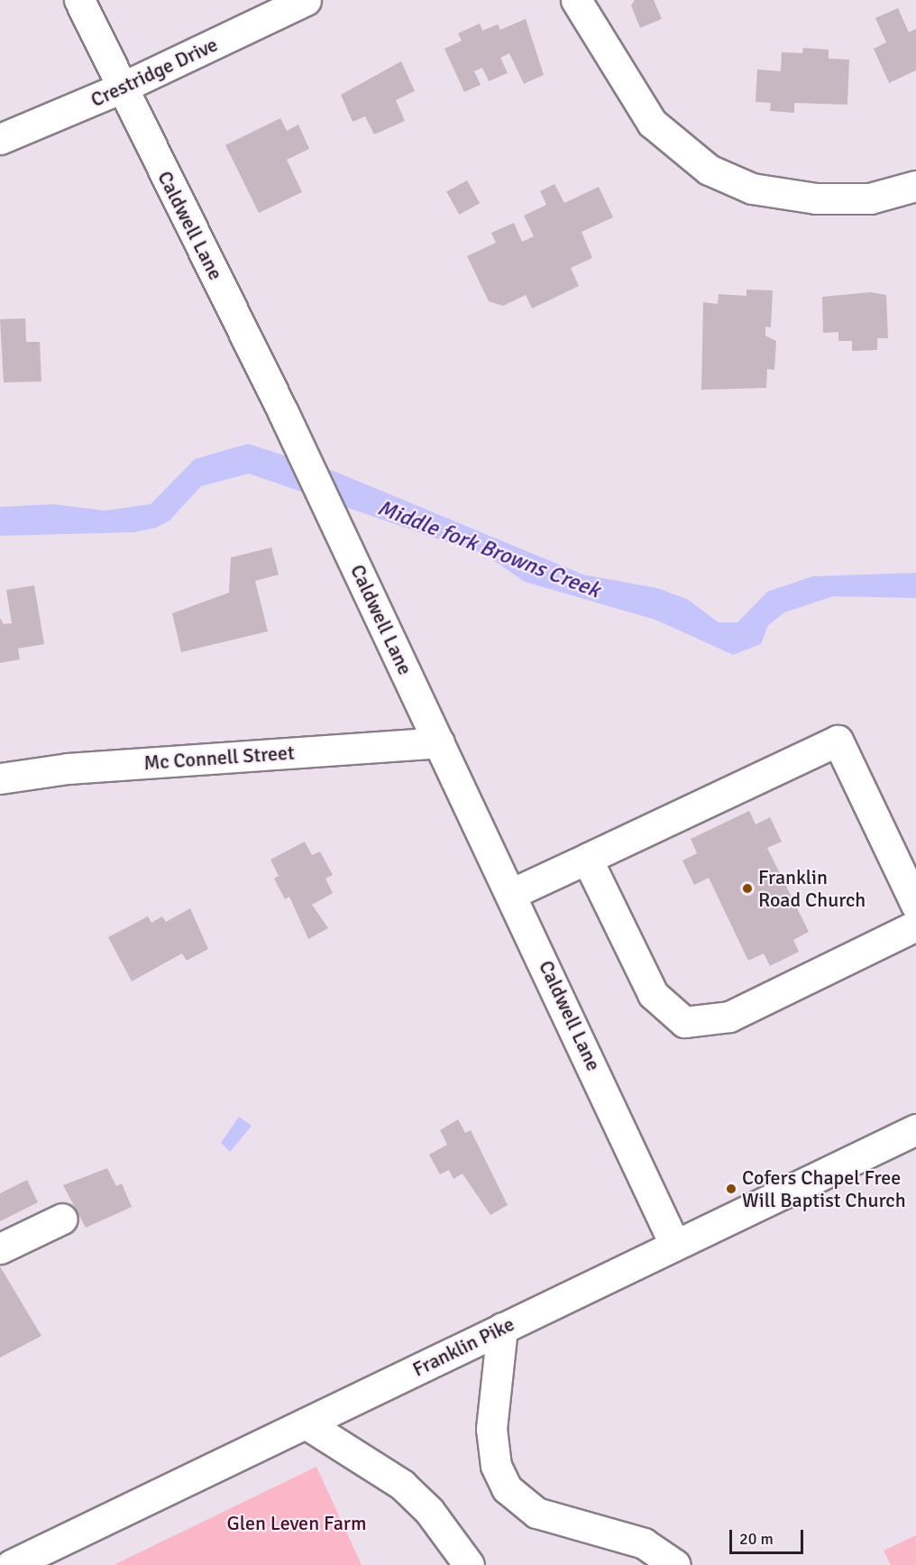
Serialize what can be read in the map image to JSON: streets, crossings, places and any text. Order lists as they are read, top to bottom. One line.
{"streets":{"street":["Crestridge Drive","Caldwell Lane","Mc Connell Street","Franklin Pike"]},"crossings":[["Crestridge Drive","Caldwell Lane"],["Caldwell Lane","Mc Connell Street"],["Caldwell Lane","Franklin Pike"]],"water":["Middle fork Browns Creek"],"parks":["Glen Leven Farm"],"places":["Franklin Road Church","Cofers Chapel Free Will Baptist Church"],"scale_bar":"20 m"}
